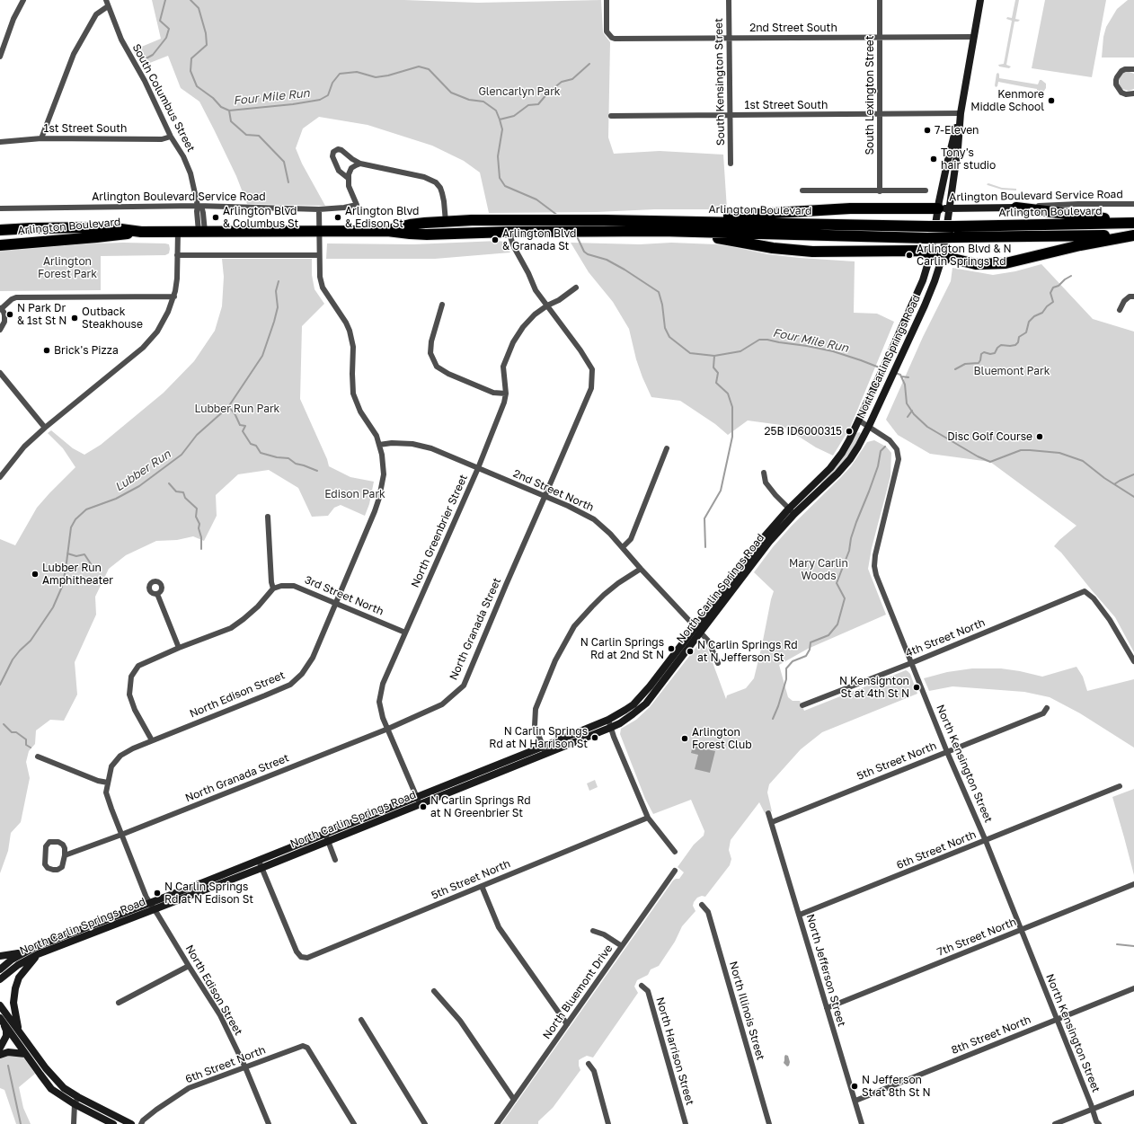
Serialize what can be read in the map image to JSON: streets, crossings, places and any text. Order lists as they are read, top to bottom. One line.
{"streets":{"highway":["Arlington Boulevard"],"main road":["Arlington Boulevard Service Road","North Carlin Springs Road"],"street":["2nd Street South","South Kensington Street","South Lexington Street","South Columbus Street","1st Street South","2nd Street North","North Greenbrier Street","3rd Street North","North Granada Street","4th Street North","North Edison Street","5th Street North","North Kensington Street","6th Street North","7th Street North","North Jefferson Street","North Bluemont Drive","North Illinois Street","8th Street North","North Harrison Street"]},"crossings":[["2nd Street South","South Kensington Street"],["2nd Street South","South Lexington Street"],["South Kensington Street","1st Street South"],["South Lexington Street","1st Street South"],["South Columbus Street","1st Street South"],["South Columbus Street","Arlington Boulevard Service Road"],["South Columbus Street","Arlington Boulevard"],["1st Street South","North Carlin Springs Road"],["Arlington Boulevard Service Road","North Carlin Springs Road"],["Arlington Boulevard Service Road","North Edison Street"],["Arlington Boulevard","North Granada Street"],["Arlington Boulevard","North Edison Street"],["North Carlin Springs Road","2nd Street North"],["North Carlin Springs Road","North Greenbrier Street"],["North Carlin Springs Road","North Edison Street"],["North Carlin Springs Road","5th Street North"],["North Carlin Springs Road","North Kensington Street"],["2nd Street North","North Greenbrier Street"],["2nd Street North","North Granada Street"],["2nd Street North","North Edison Street"],["North Greenbrier Street","3rd Street North"],["North Greenbrier Street","North Granada Street"],["3rd Street North","North Edison Street"],["North Granada Street","North Edison Street"],["4th Street North","North Kensington Street"],["North Edison Street","6th Street North"],["5th Street North","North Kensington Street"],["5th Street North","North Jefferson Street"],["North Kensington Street","6th Street North"],["North Kensington Street","7th Street North"],["North Kensington Street","8th Street North"],["6th Street North","North Jefferson Street"],["7th Street North","North Jefferson Street"],["North Jefferson Street","8th Street North"]],"water":["Four Mile Run","Lubber Run"],"parks":["Glencarlyn Park","Arlington Forest Park","Bluemont Park","Lubber Run Park","Edison Park","Mary Carlin Woods"],"places":["Kenmore Middle School","7-Eleven","Tony's hair studio","Arlington Blvd & Columbus St","Arlington Blvd & Edison St","Arlington Blvd & Granada St","Arlington Blvd & N Carlin Springs Rd","N Park Dr & 1st St N","Outback Steakhouse","Brick's Pizza","25B ID6000315","Disc Golf Course","Lubber Run Amphitheater","N Carlin Springs Rd at 2nd St N","N Carlin Springs Rd at N Jefferson St","N Kensignton St at 4th St N","N Carlin Springs Rd at N Harrison St","Arlington Forest Club","N Carlin Springs Rd at N Greenbrier St","N Carlin Springs Rd at N Edison St","N Jefferson St at 8th St N"]}
